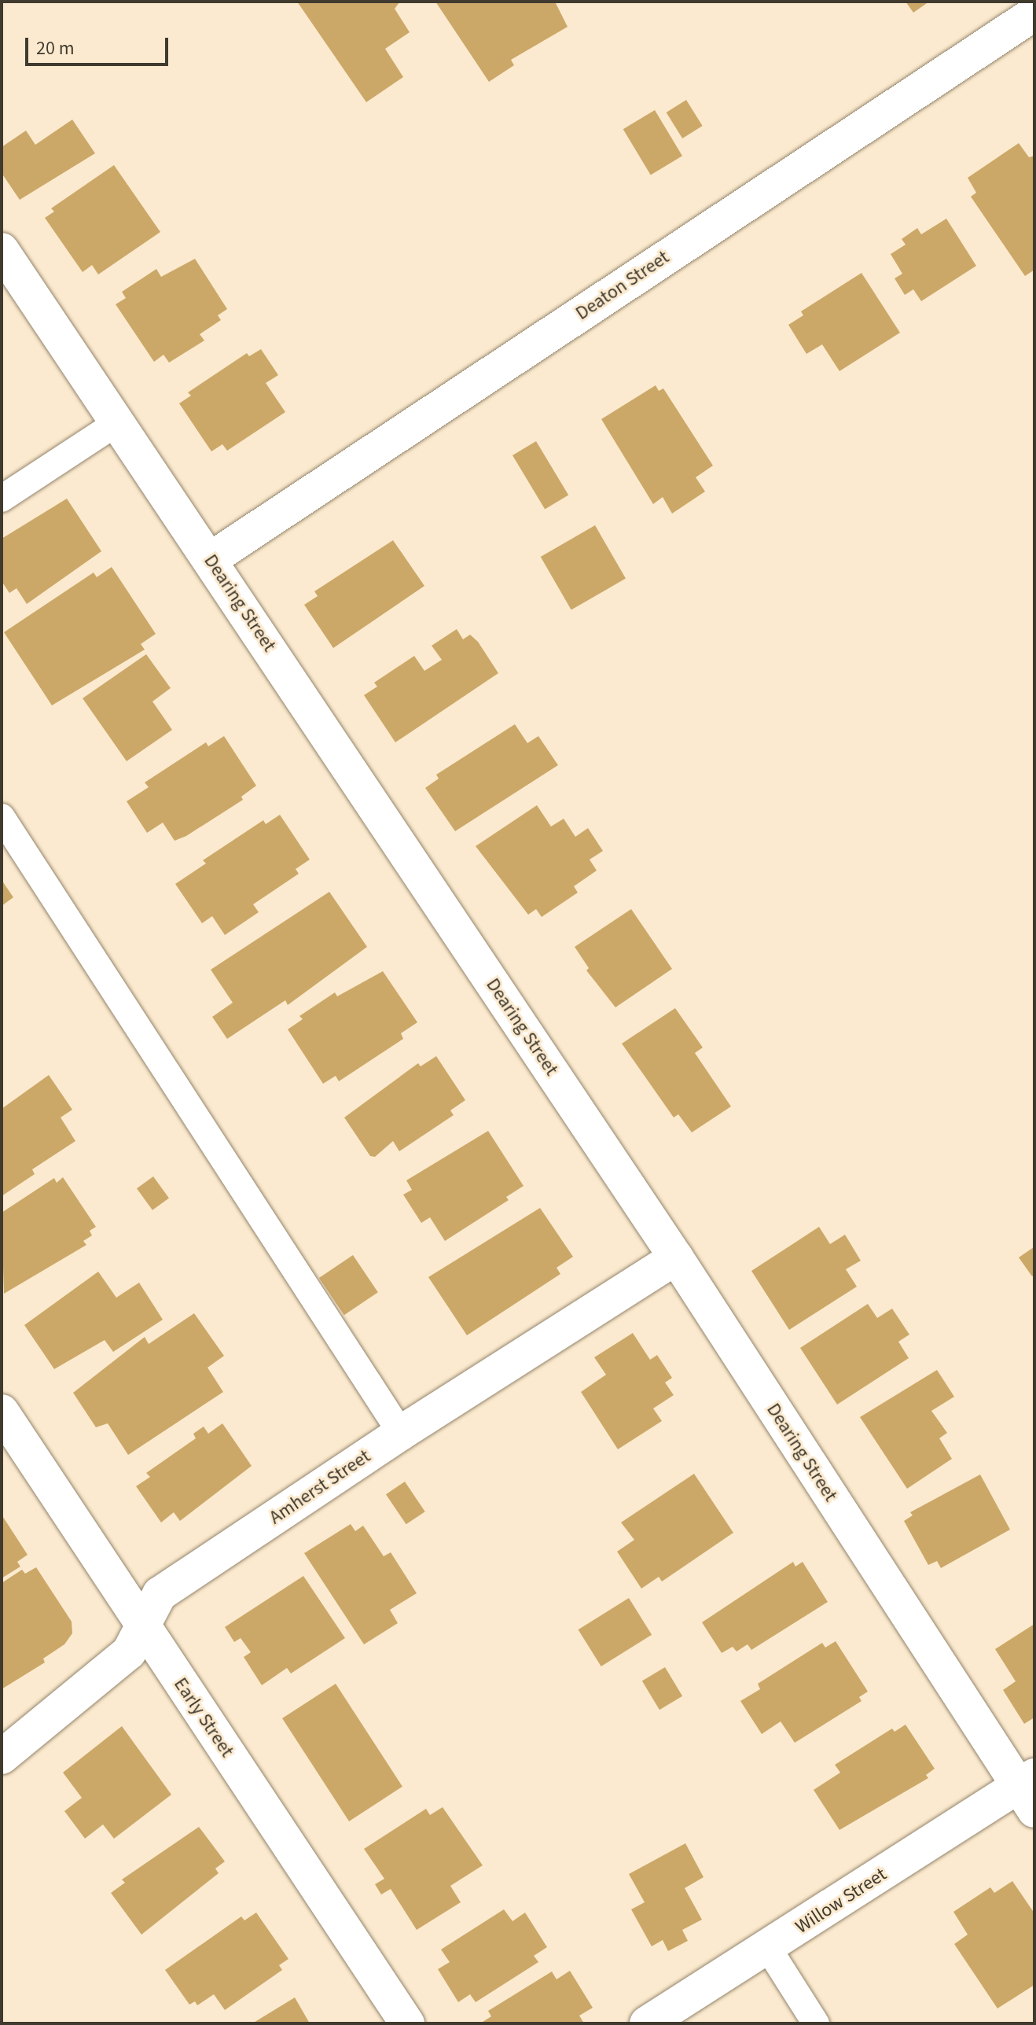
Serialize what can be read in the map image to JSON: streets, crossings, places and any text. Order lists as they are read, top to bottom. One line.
{"streets":{"street":["Deaton Street","Dearing Street","Amherst Street","Early Street","Willow Street"]},"crossings":[["Deaton Street","Dearing Street"],["Dearing Street","Amherst Street"],["Dearing Street","Willow Street"],["Amherst Street","Early Street"]],"scale_bar":"20 m"}
